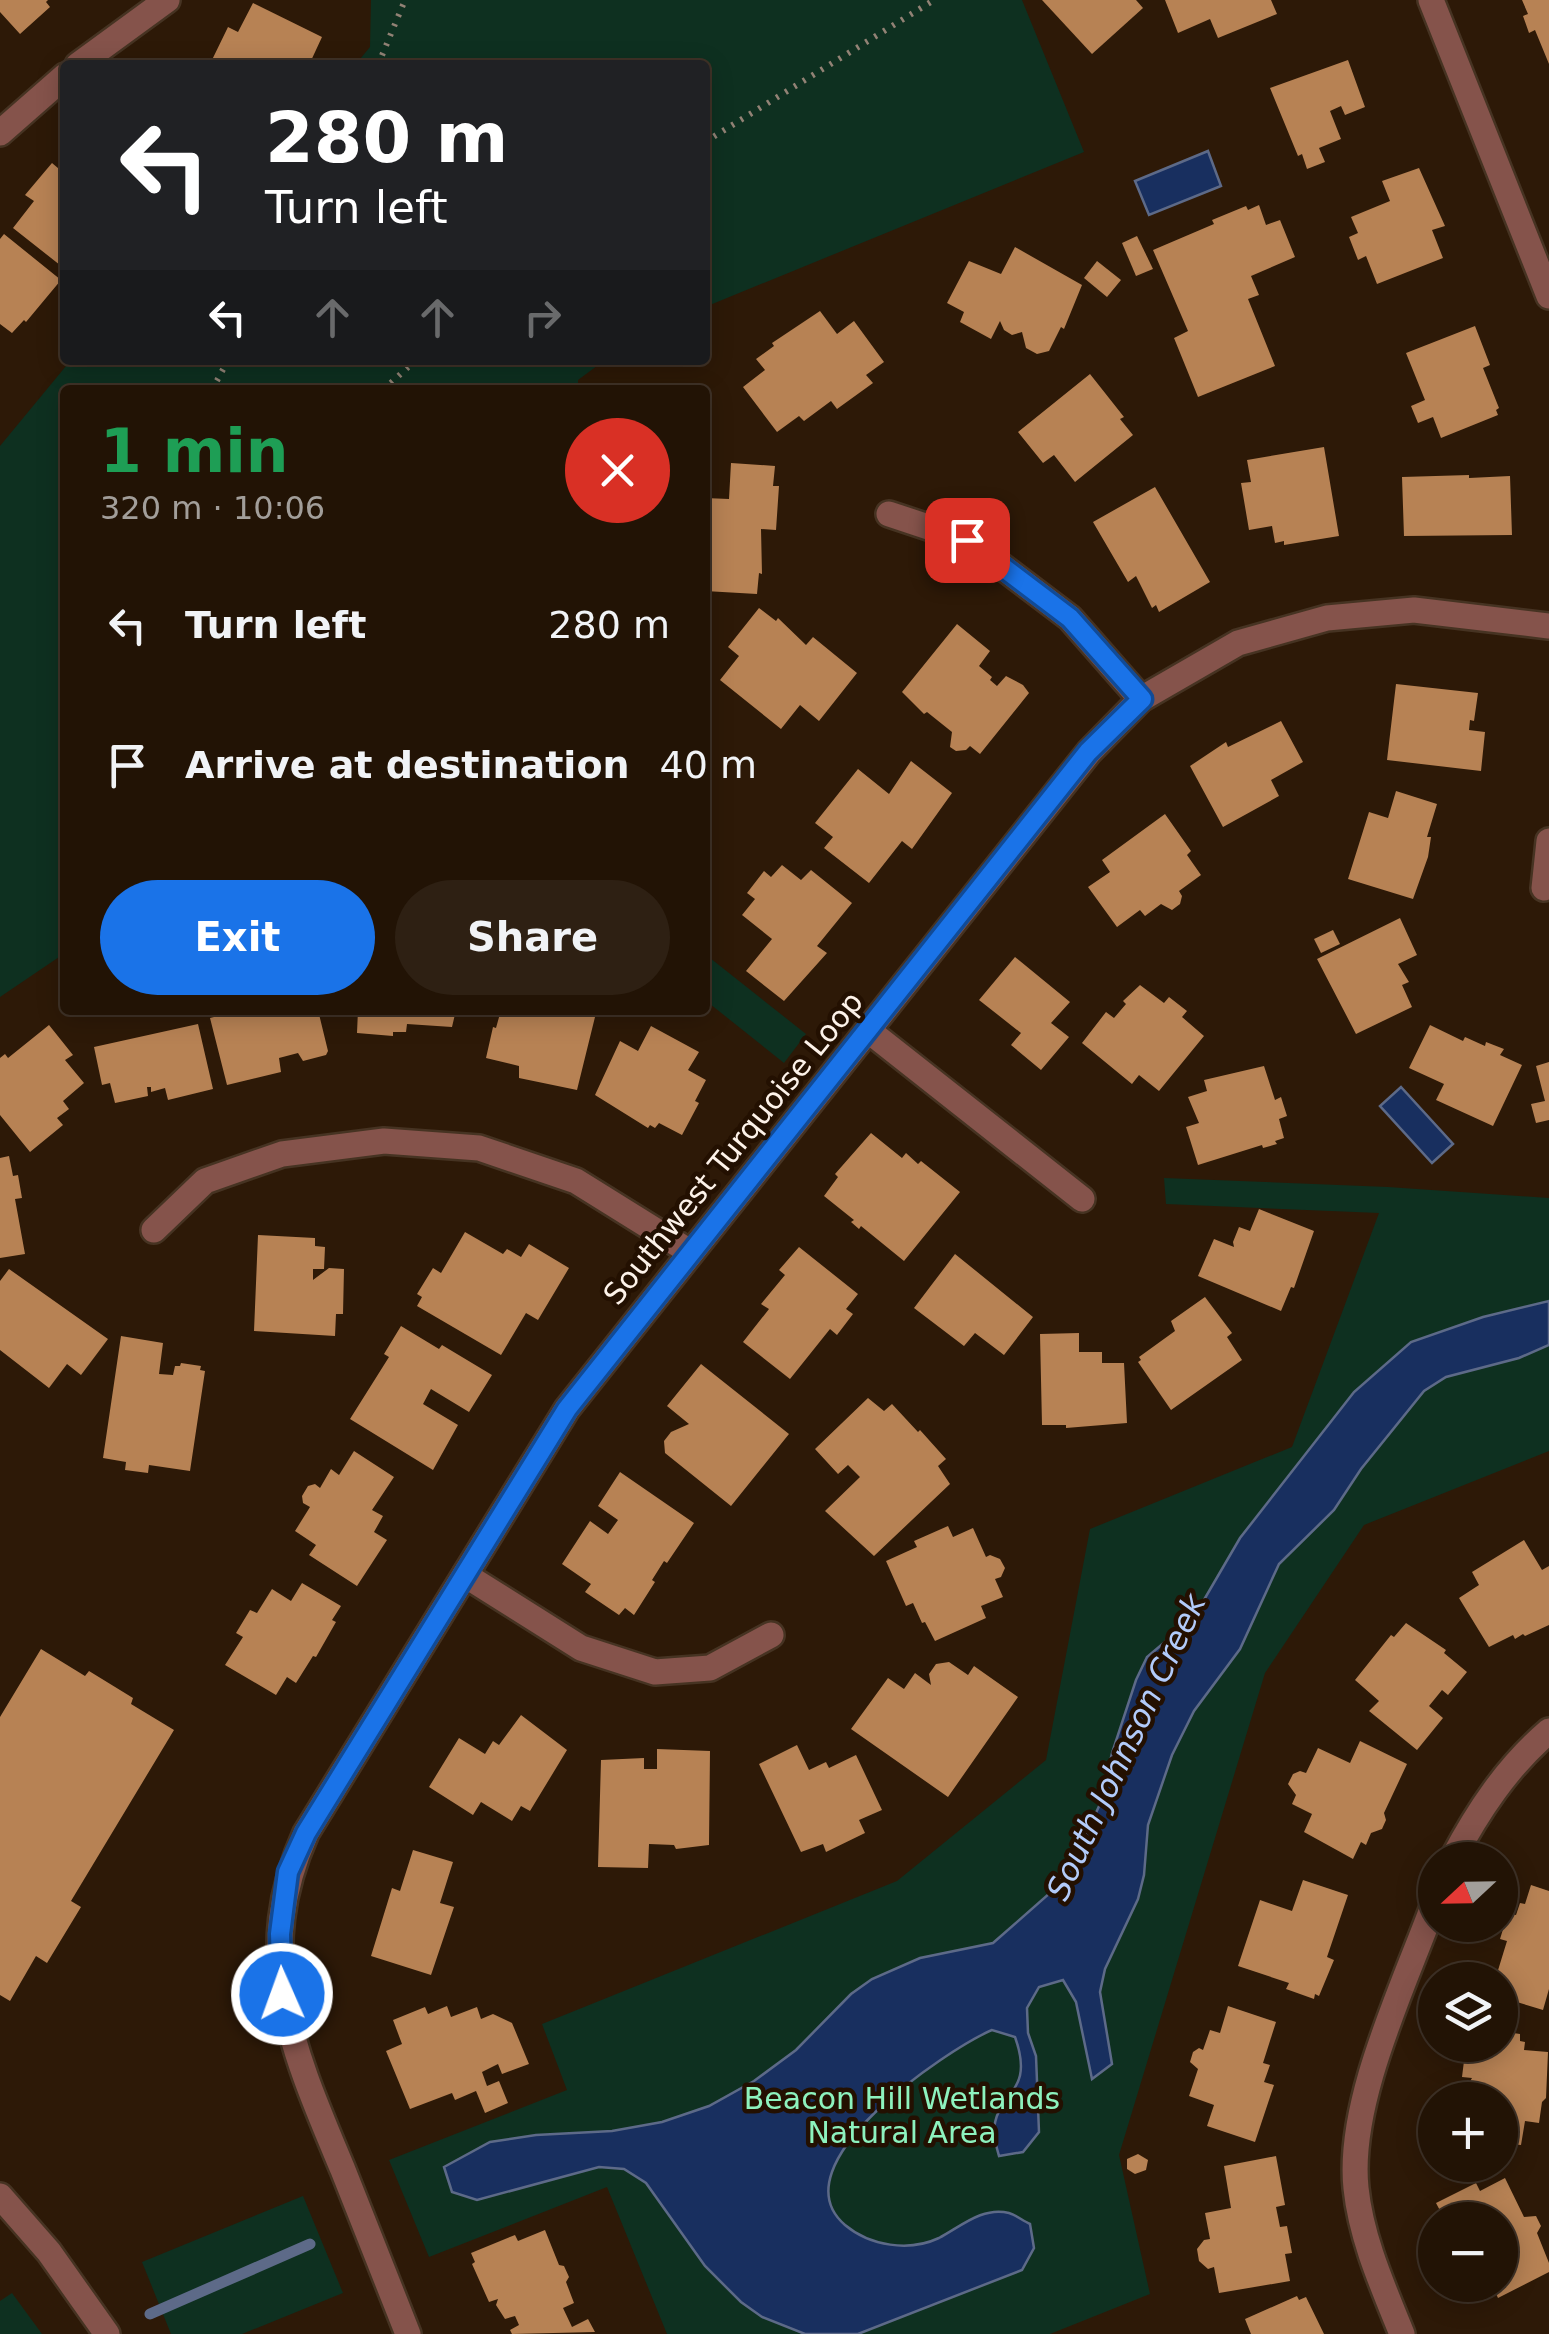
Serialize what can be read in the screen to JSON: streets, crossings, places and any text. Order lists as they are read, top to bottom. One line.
{"streets":{"street":["Southwest Turquoise Loop"]},"water":["South Johnson Creek"],"parks":["Beacon Hill Wetlands Natural Area"],"north":"left","page":{"turn":["280 m","Turn left"],"heading":["1 min","320 m · 10:06"],"list":[{"name":"Turn left","value":"280 m"},{"name":"Arrive at destination","value":"40 m"}],"buttons":["Exit","Share"],"map_buttons":["+","−"]}}
